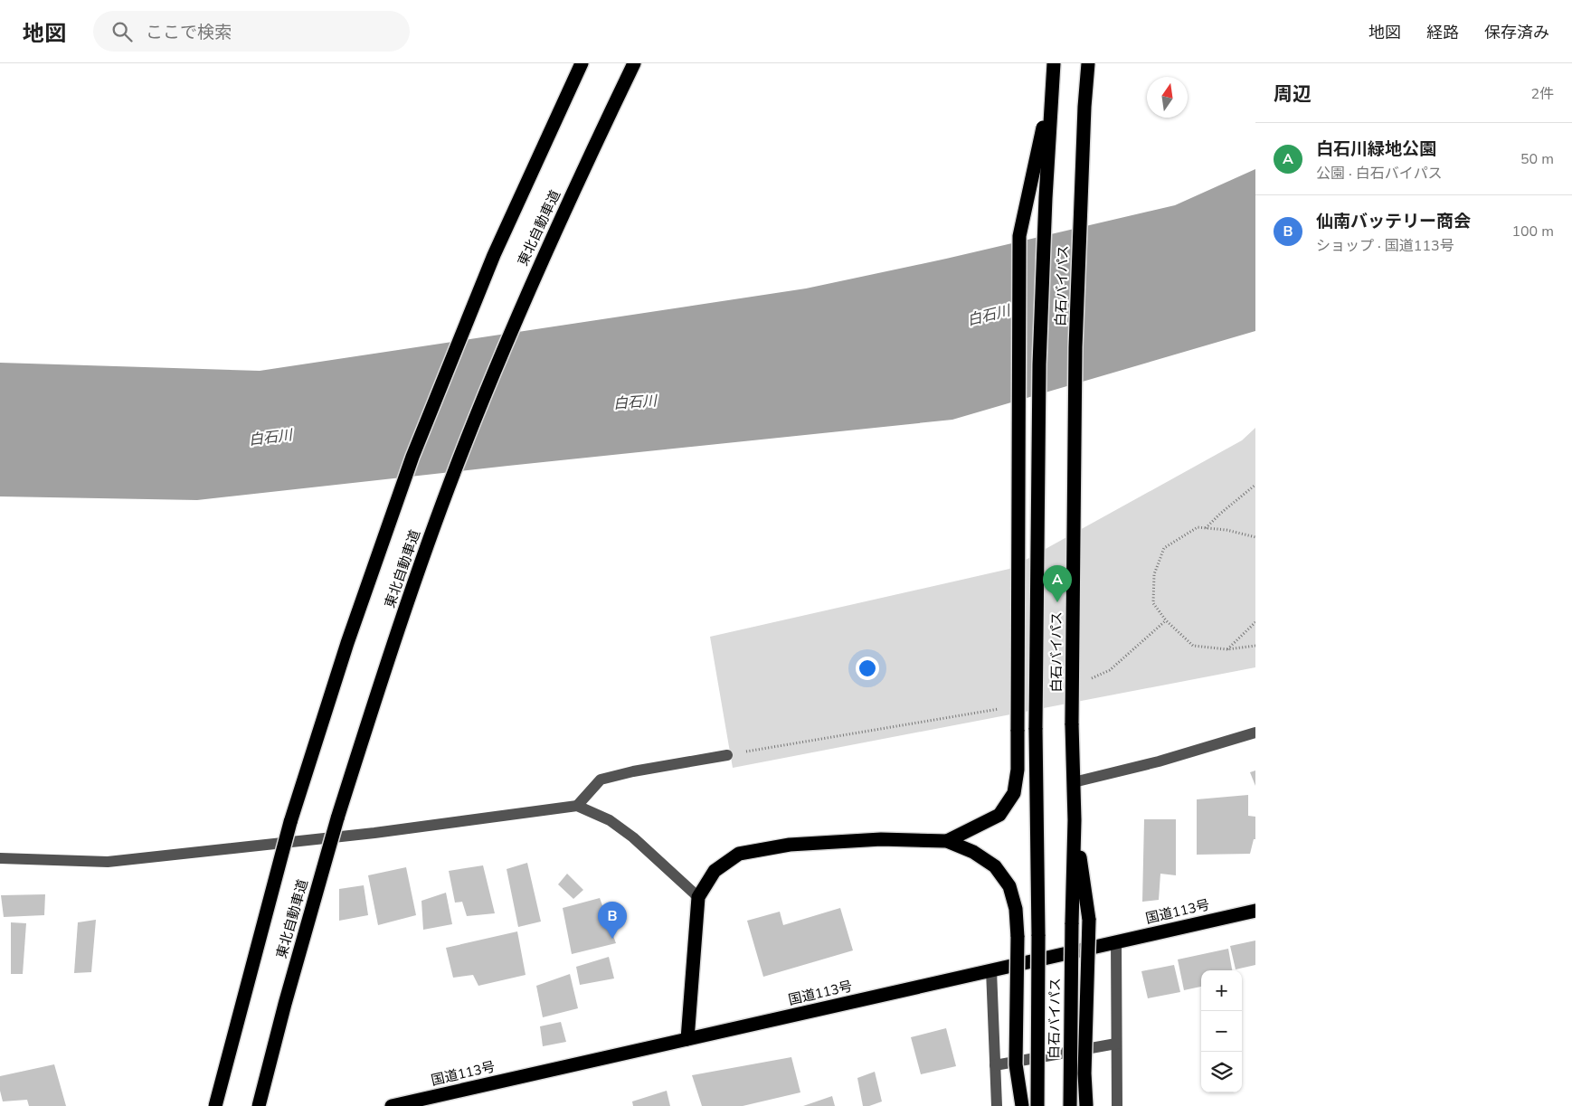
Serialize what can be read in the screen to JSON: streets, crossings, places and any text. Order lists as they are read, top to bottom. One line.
{"streets":{"highway":["東北自動車道","白石バイパス","国道113号"]},"water":["白石川"],"north":"top","page":{"header":"地図","search":"ここで検索","nav":["地図","経路","保存済み"],"heading":["周辺","2件"],"list":[{"mark":"A","name":"白石川緑地公園","note":"公園 · 白石バイパス","value":"50 m"},{"mark":"B","name":"仙南バッテリー商会","note":"ショップ · 国道113号","value":"100 m"}],"pins":["A","B"],"map_buttons":["+","−"]}}
